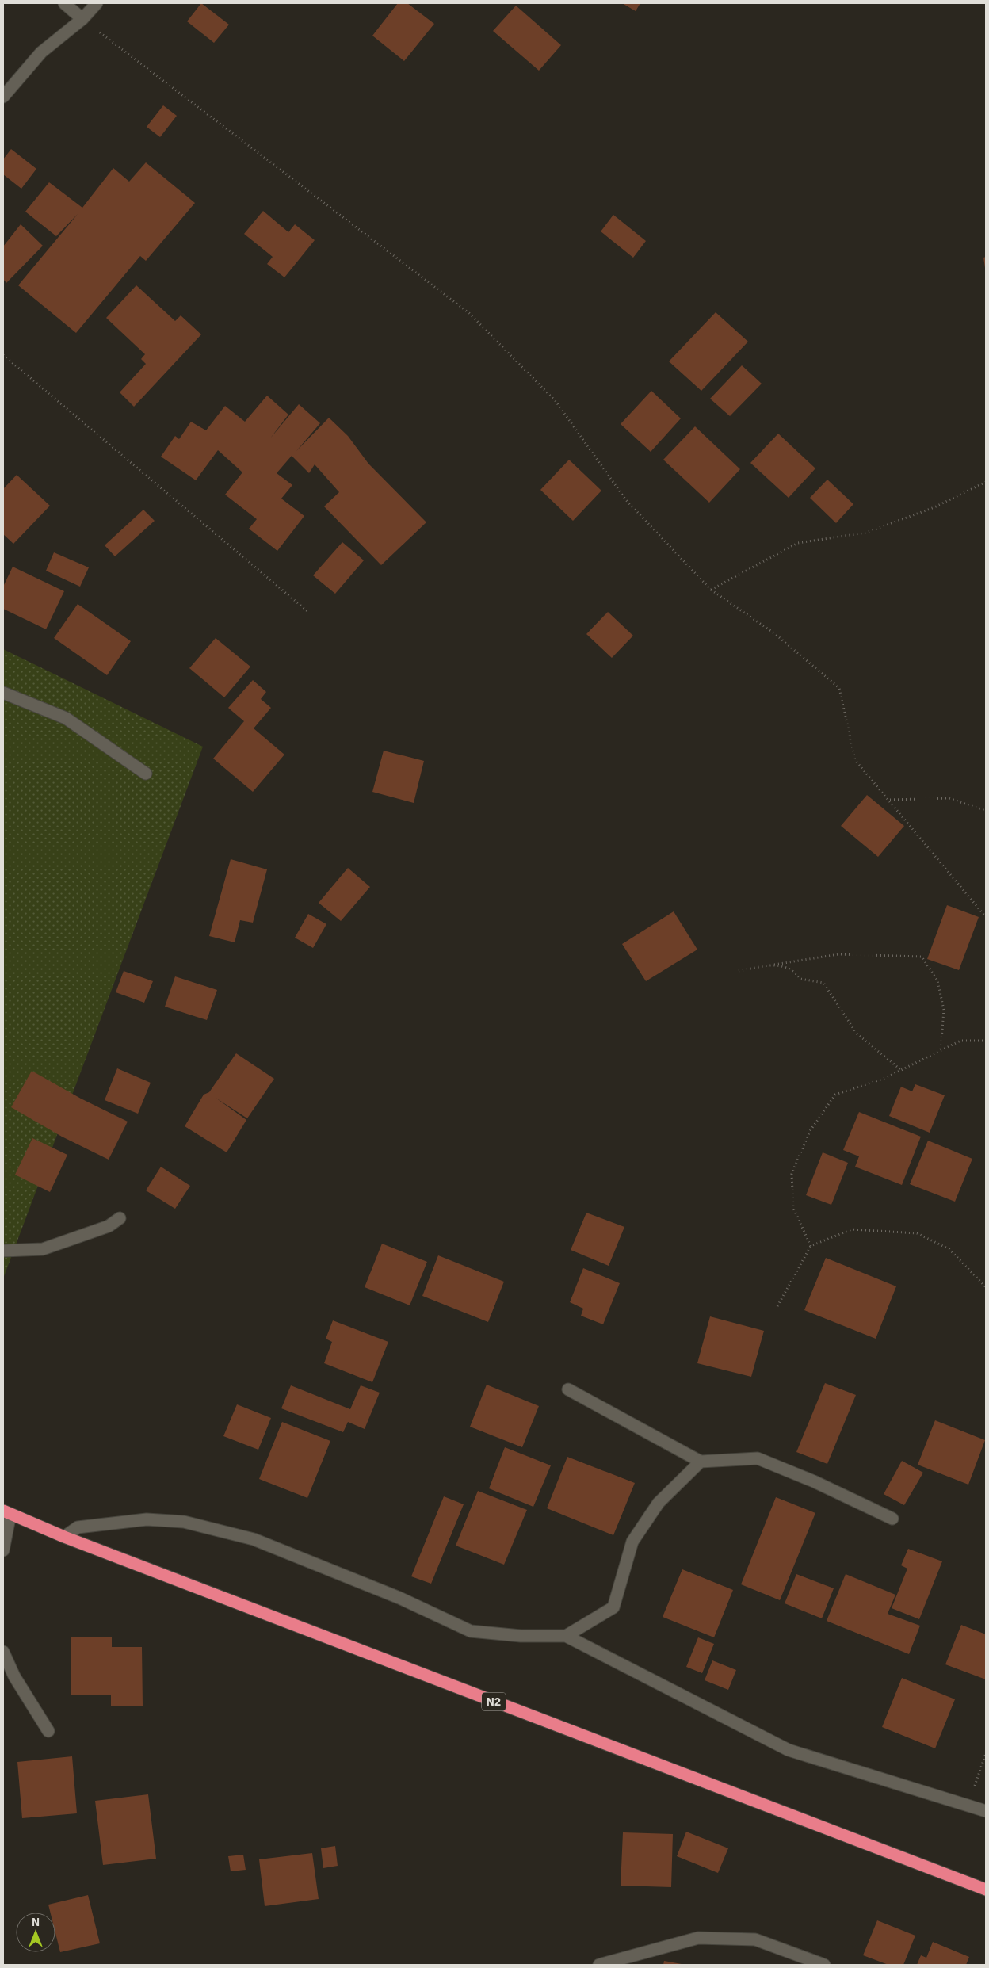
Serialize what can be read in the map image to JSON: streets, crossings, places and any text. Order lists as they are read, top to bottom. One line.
{"streets":{"highway":["N2"]},"north":"top"}
